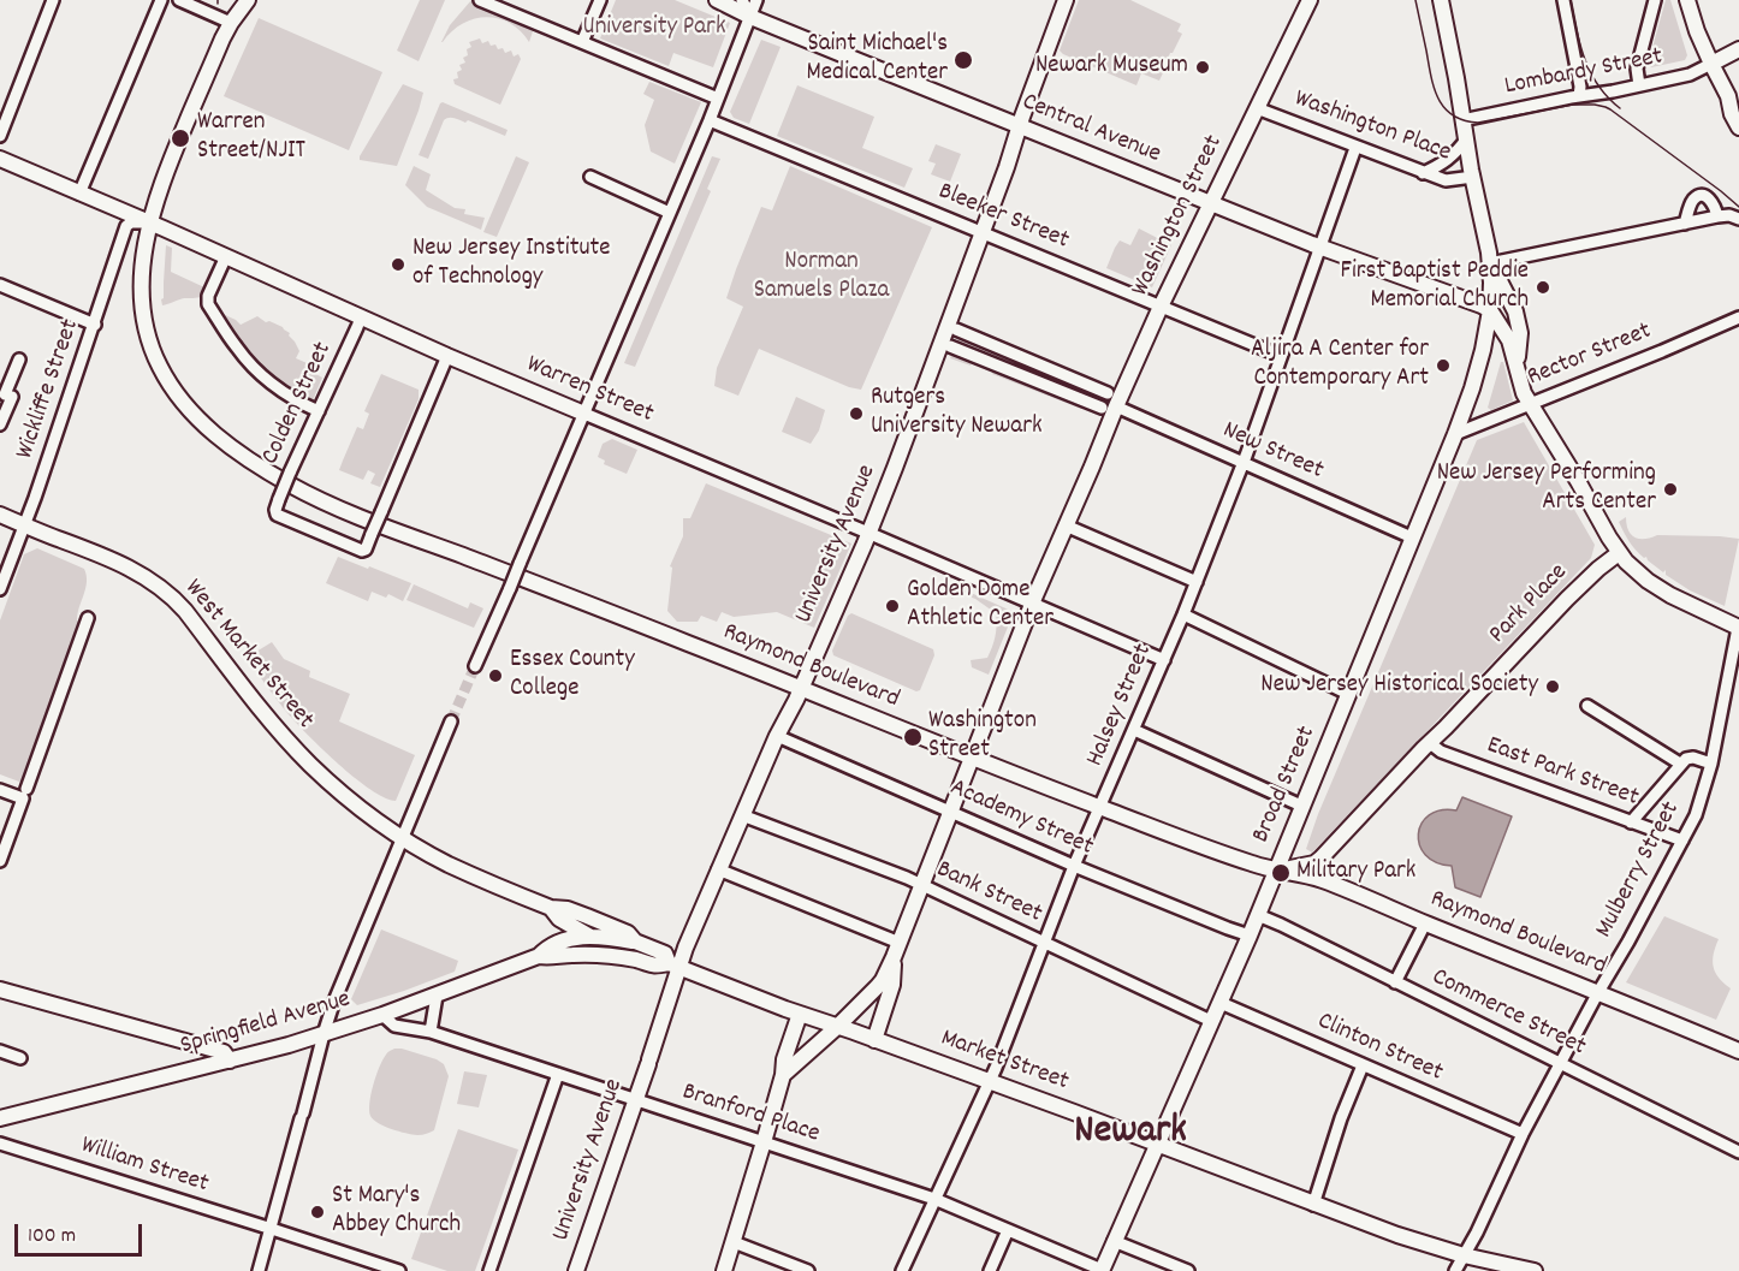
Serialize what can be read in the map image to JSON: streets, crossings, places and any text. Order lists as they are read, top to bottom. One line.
{"streets":{"main road":["Central Avenue","Washington Street","Warren Street","University Avenue","Park Place","West Market Street","Raymond Boulevard","Broad Street","Springfield Avenue","Market Street"],"street":["Lombardy Street","Washington Place","Bleeker Street","Rector Street","Wickliffe Street","Colden Street","New Street","Halsey Street","East Park Street","Academy Street","Mulberry Street","Bank Street","Commerce Street","Clinton Street","Branford Place","William Street"]},"crossings":[["Washington Place","Washington Street"],["Washington Place","Halsey Street"],["Central Avenue","Washington Street"],["Central Avenue","University Avenue"],["Central Avenue","Halsey Street"],["Central Avenue","Broad Street"],["Washington Street","Bleeker Street"],["Washington Street","Warren Street"],["Washington Street","New Street"],["Washington Street","Raymond Boulevard"],["Washington Street","Academy Street"],["Washington Street","Bank Street"],["Washington Street","Market Street"],["Bleeker Street","University Avenue"],["Bleeker Street","Halsey Street"],["Rector Street","Broad Street"],["Wickliffe Street","Warren Street"],["Wickliffe Street","West Market Street"],["Wickliffe Street","Raymond Boulevard"],["Warren Street","Colden Street"],["Warren Street","University Avenue"],["Warren Street","Raymond Boulevard"],["Warren Street","Halsey Street"],["New Street","Halsey Street"],["New Street","Broad Street"],["University Avenue","Raymond Boulevard"],["University Avenue","Academy Street"],["University Avenue","Bank Street"],["University Avenue","Springfield Avenue"],["University Avenue","Market Street"],["University Avenue","Branford Place"],["Park Place","Raymond Boulevard"],["Park Place","East Park Street"],["Park Place","Broad Street"],["West Market Street","Market Street"],["Raymond Boulevard","Halsey Street"],["Raymond Boulevard","Broad Street"],["Raymond Boulevard","Mulberry Street"],["Halsey Street","Academy Street"],["Halsey Street","Bank Street"],["Halsey Street","Market Street"],["Halsey Street","Branford Place"],["East Park Street","Mulberry Street"],["Broad Street","Academy Street"],["Broad Street","Bank Street"],["Broad Street","Commerce Street"],["Broad Street","Clinton Street"],["Broad Street","Market Street"],["Broad Street","Branford Place"],["Mulberry Street","Commerce Street"],["Mulberry Street","Clinton Street"],["Mulberry Street","Market Street"],["Springfield Avenue","Market Street"],["Springfield Avenue","Branford Place"]],"districts":["Newark"],"parks":["University Park","Norman Samuels Plaza"],"places":["Saint Michael's Medical Center","Newark Museum","Warren Street/NJIT","New Jersey Institute of Technology","First Baptist Peddie Memorial Church","Aljira A Center for Contemporary Art","Rutgers University Newark","New Jersey Performing Arts Center","Golden Dome Athletic Center","Essex County College","New Jersey Historical Society","Washington Street","Military Park","St Mary's Abbey Church"],"scale_bar":"100 m"}
